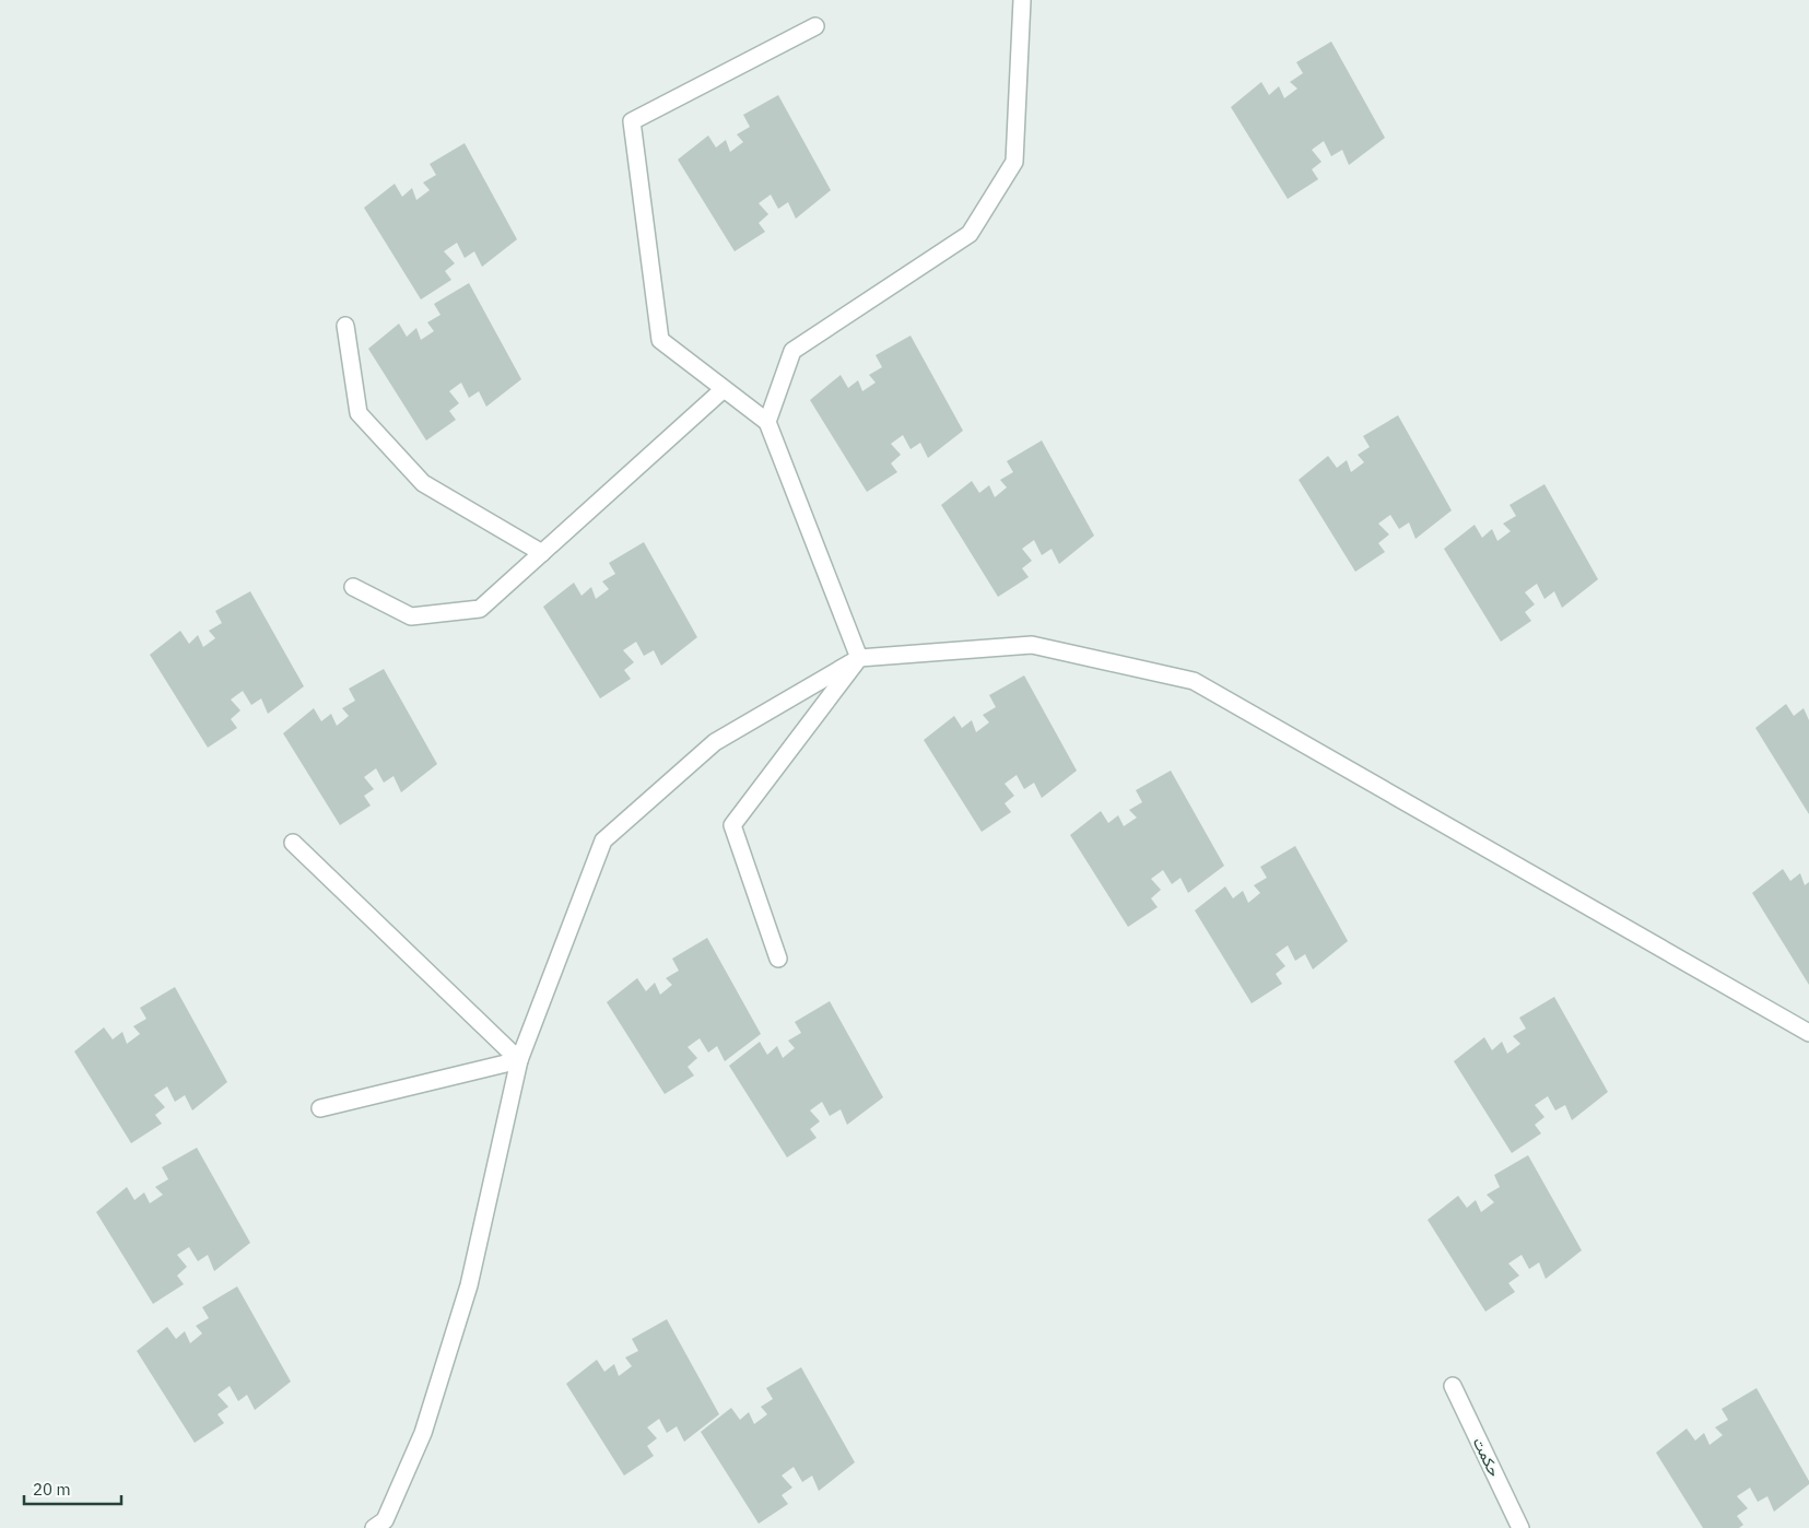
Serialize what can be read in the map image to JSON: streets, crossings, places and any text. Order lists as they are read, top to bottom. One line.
{"streets":{"street":["حکمت"]},"scale_bar":"20 m"}
